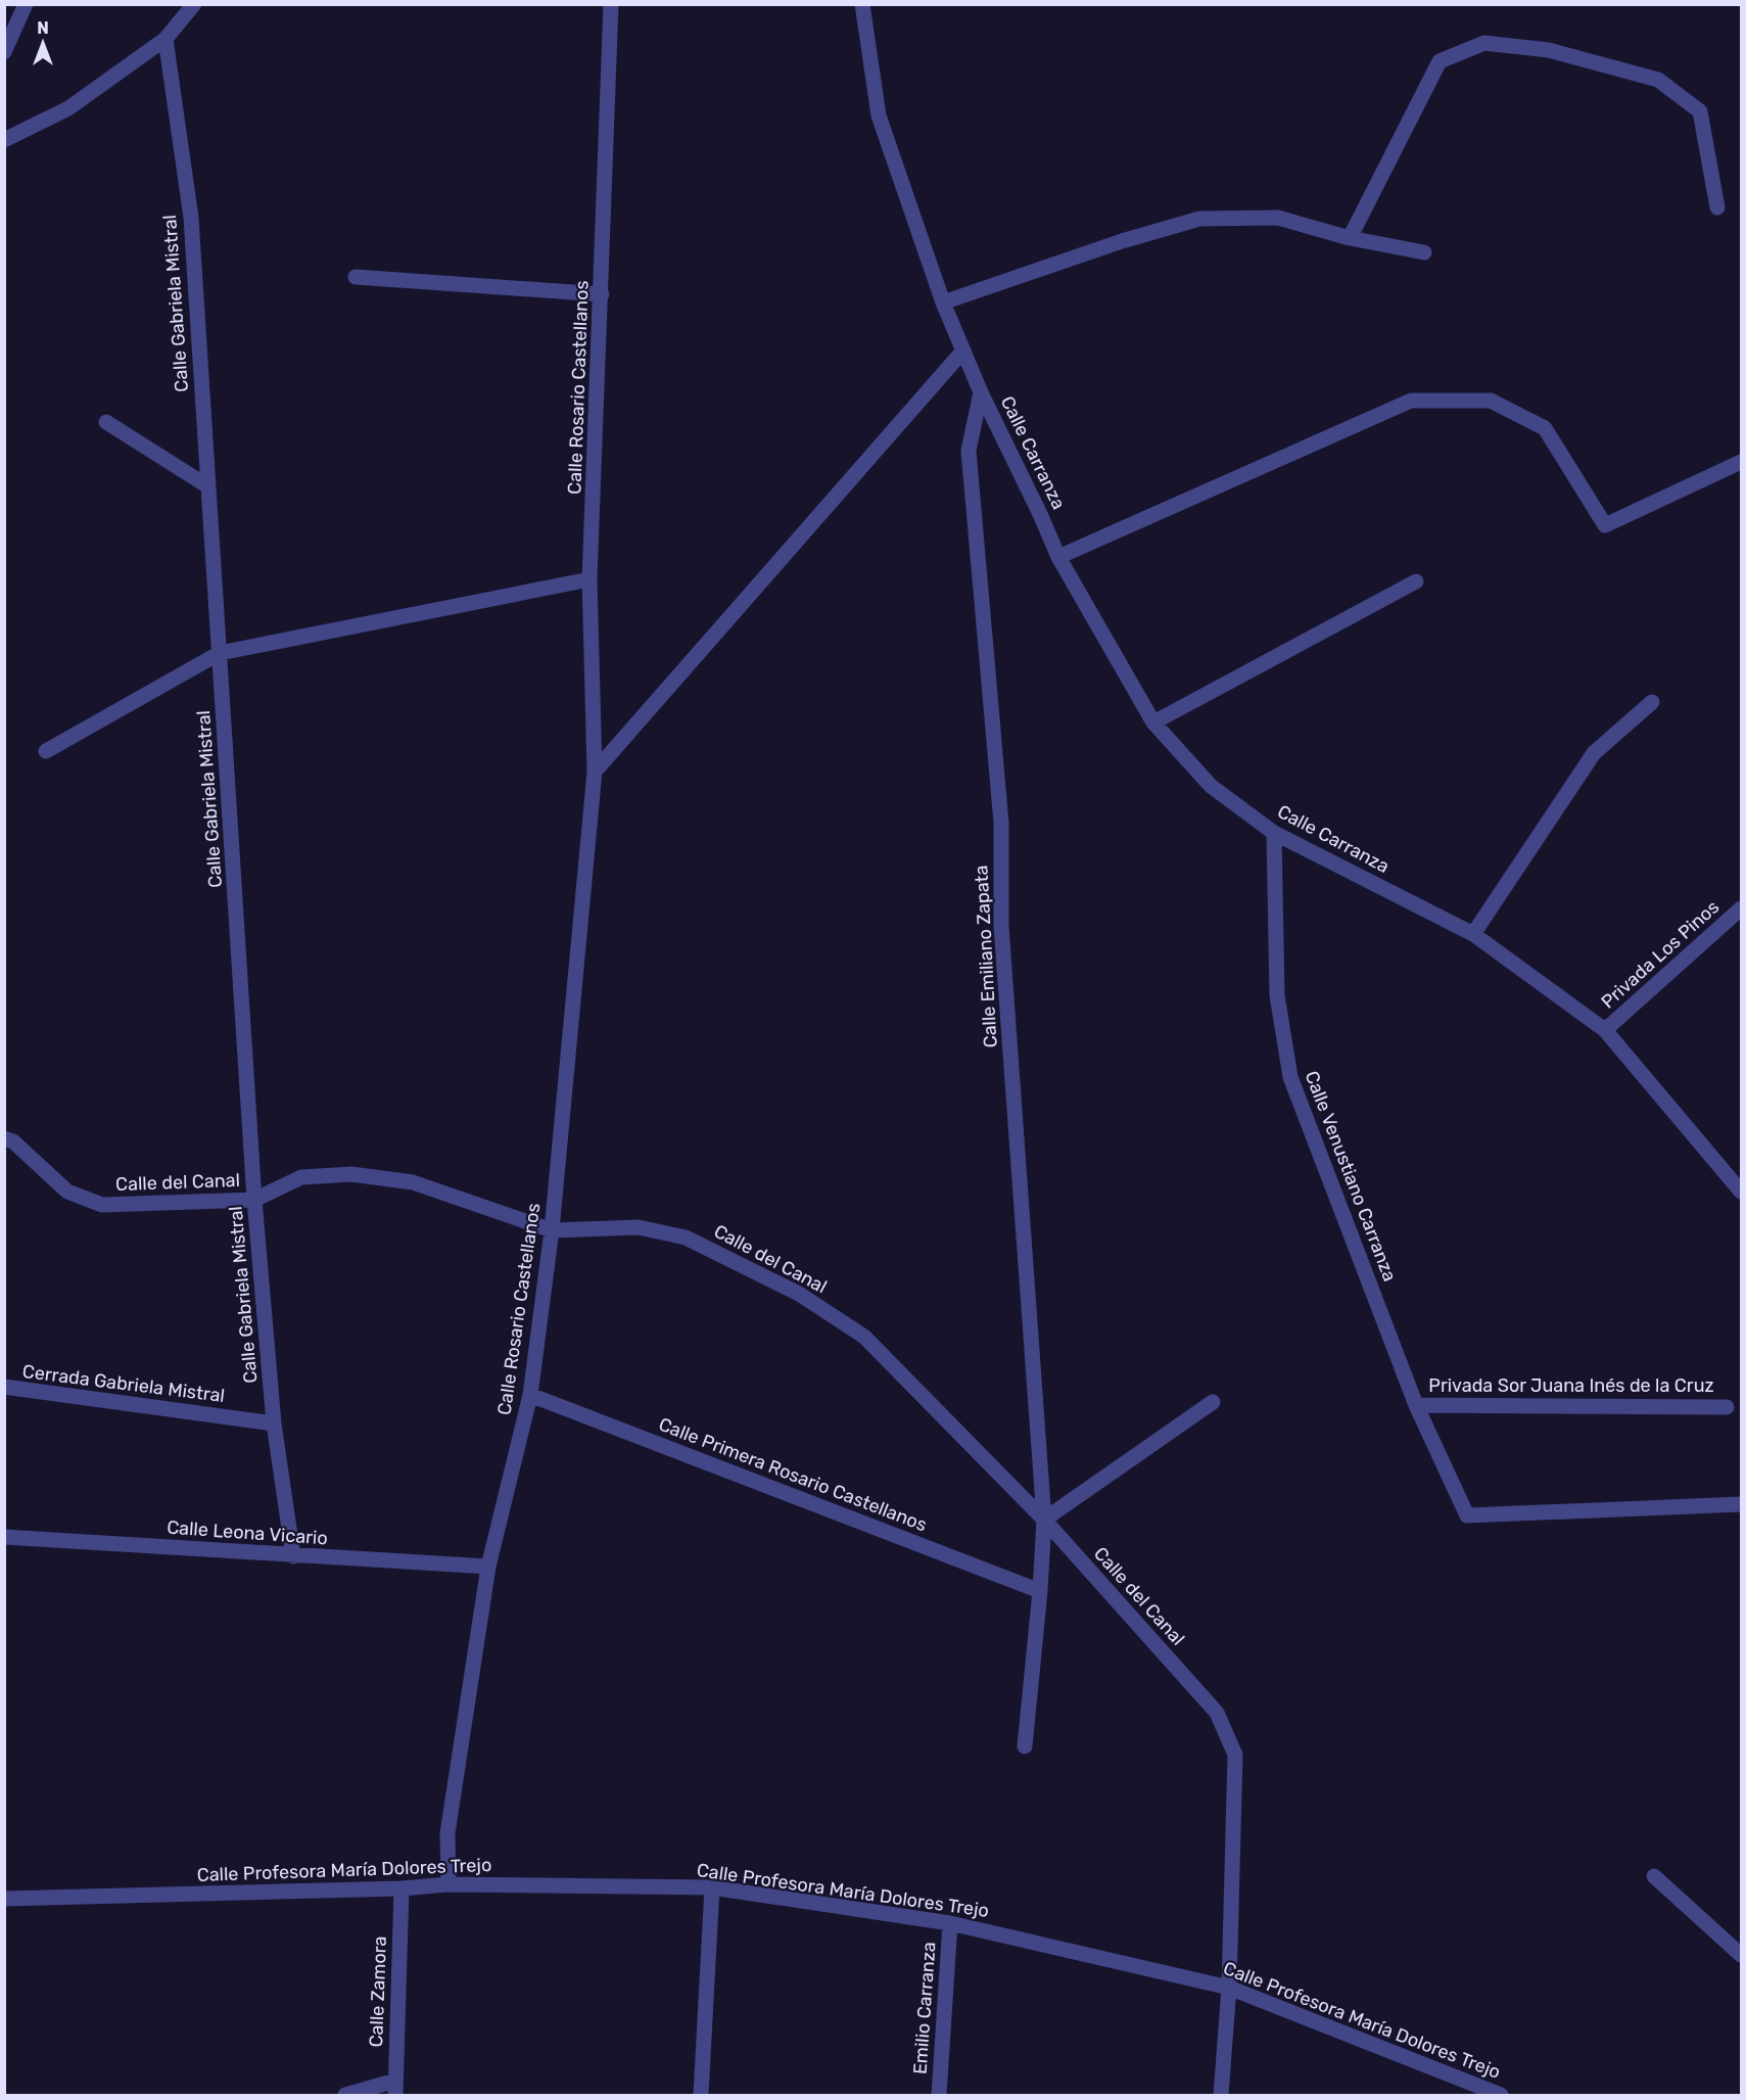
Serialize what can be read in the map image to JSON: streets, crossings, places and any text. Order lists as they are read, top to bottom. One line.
{"streets":{"street":["Calle Gabriela Mistral","Calle Rosario Castellanos","Calle Carranza","Privada Los Pinos","Calle Emiliano Zapata","Calle Venustiano Carranza","Calle del Canal","Cerrada Gabriela Mistral","Privada Sor Juana Inés de la Cruz","Calle Primera Rosario Castellanos","Calle Leona Vicario","Calle Profesora María Dolores Trejo","Calle Zamora","Emilio Carranza"]},"crossings":[["Calle Gabriela Mistral","Calle del Canal"],["Calle Gabriela Mistral","Cerrada Gabriela Mistral"],["Calle Gabriela Mistral","Calle Leona Vicario"],["Calle Rosario Castellanos","Calle del Canal"],["Calle Rosario Castellanos","Calle Primera Rosario Castellanos"],["Calle Rosario Castellanos","Calle Leona Vicario"],["Calle Rosario Castellanos","Calle Profesora María Dolores Trejo"],["Calle Carranza","Privada Los Pinos"],["Calle Carranza","Calle Emiliano Zapata"],["Calle Carranza","Calle Venustiano Carranza"],["Calle Emiliano Zapata","Calle del Canal"],["Calle Emiliano Zapata","Calle Primera Rosario Castellanos"],["Calle Venustiano Carranza","Privada Sor Juana Inés de la Cruz"],["Calle del Canal","Calle Profesora María Dolores Trejo"],["Calle Profesora María Dolores Trejo","Calle Zamora"],["Calle Profesora María Dolores Trejo","Emilio Carranza"]],"north":"top"}
